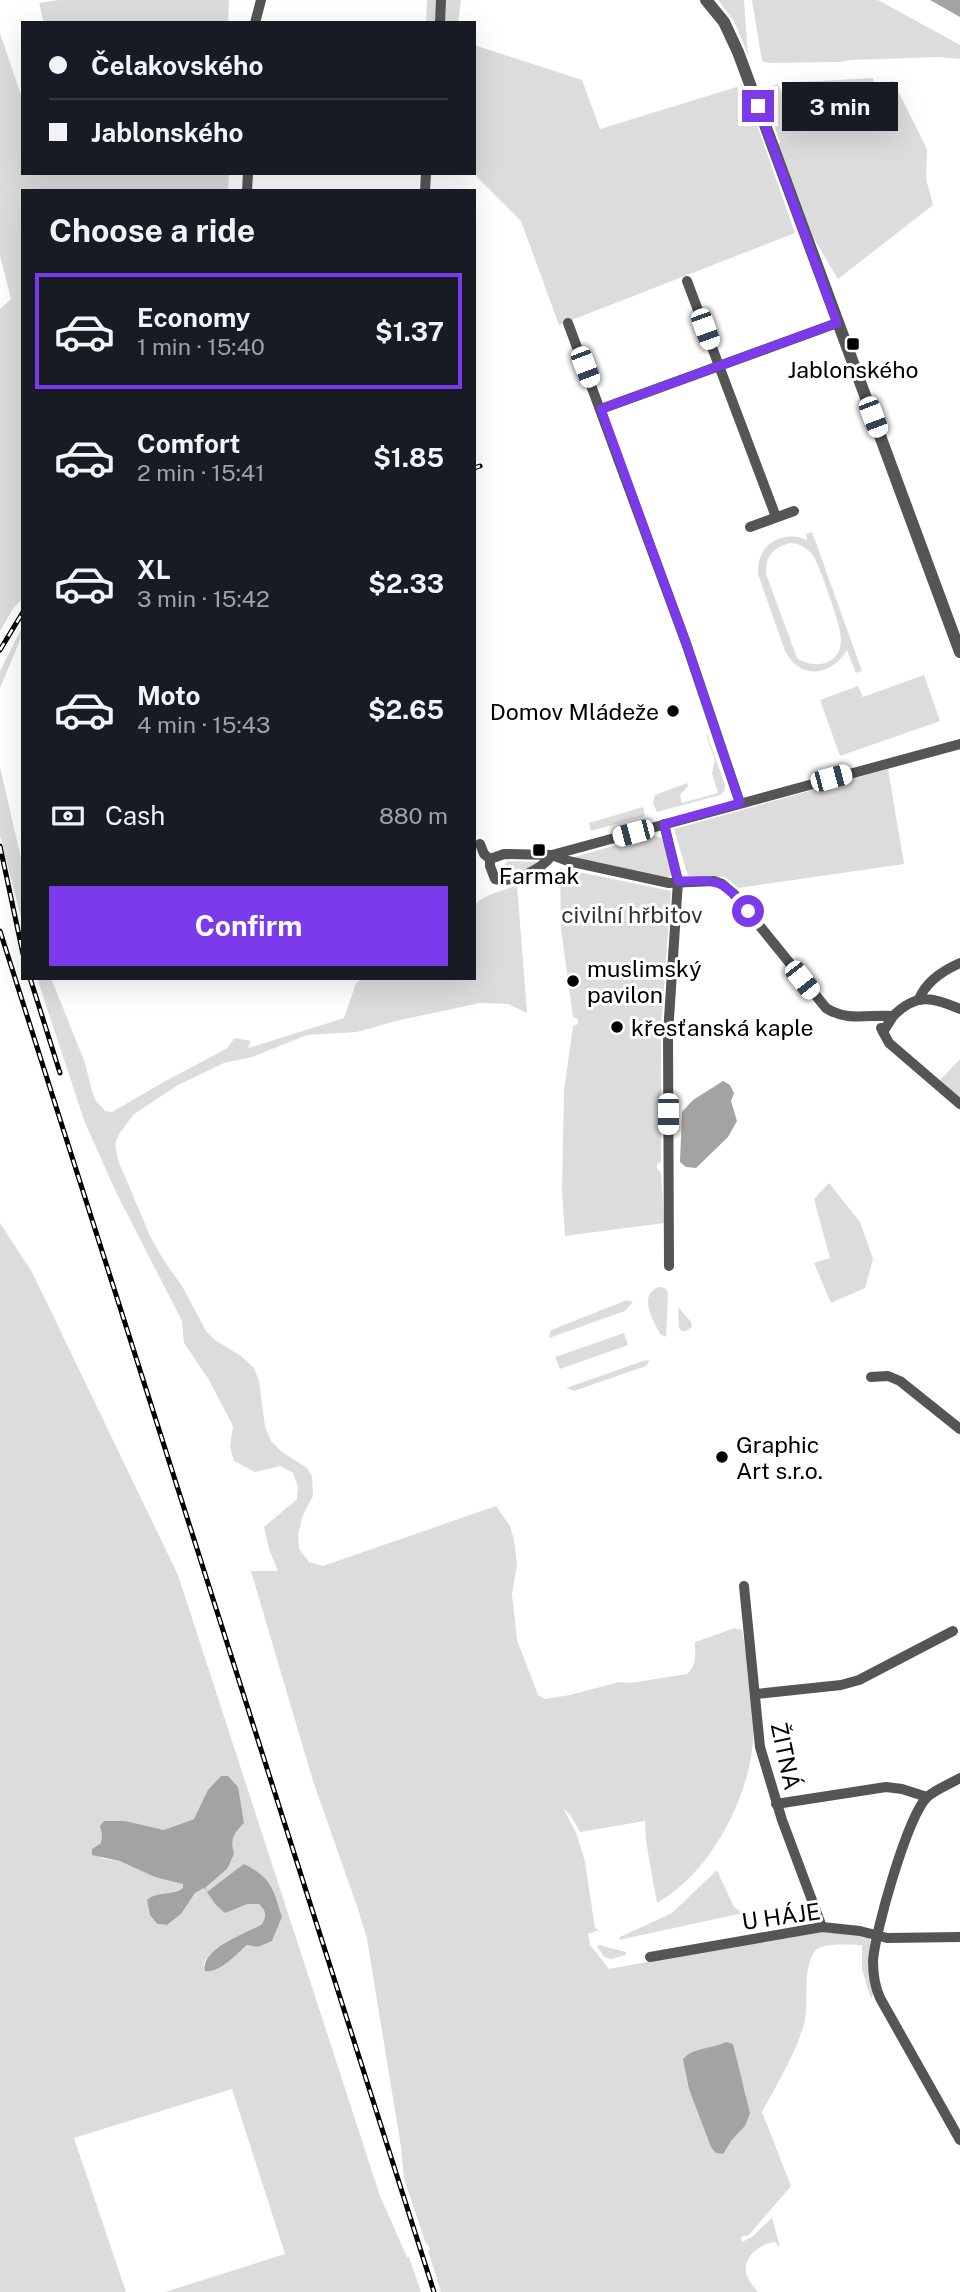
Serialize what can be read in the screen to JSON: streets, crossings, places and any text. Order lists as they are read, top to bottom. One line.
{"streets":{"street":["ŽITNÁ","U HÁJE"]},"crossings":[["ŽITNÁ","U HÁJE"]],"parks":["civilní hřbitov"],"places":{"transit":["Jablonského","Farmak"],"other":["Domov Mládeže","muslimský pavilon","křesťanská kaple","Graphic Art s.r.o."]},"page":{"banner":["Čelakovského","Jablonského"],"bubble":"3 min","heading":"Choose a ride","list":[{"name":"Economy","note":"1 min · 15:40","value":"$1.37"},{"name":"Comfort","note":"2 min · 15:41","value":"$1.85"},{"name":"XL","note":"3 min · 15:42","value":"$2.33"},{"name":"Moto","note":"4 min · 15:43","value":"$2.65"}],"pay":["Cash","880 m"],"buttons":"Confirm"}}
